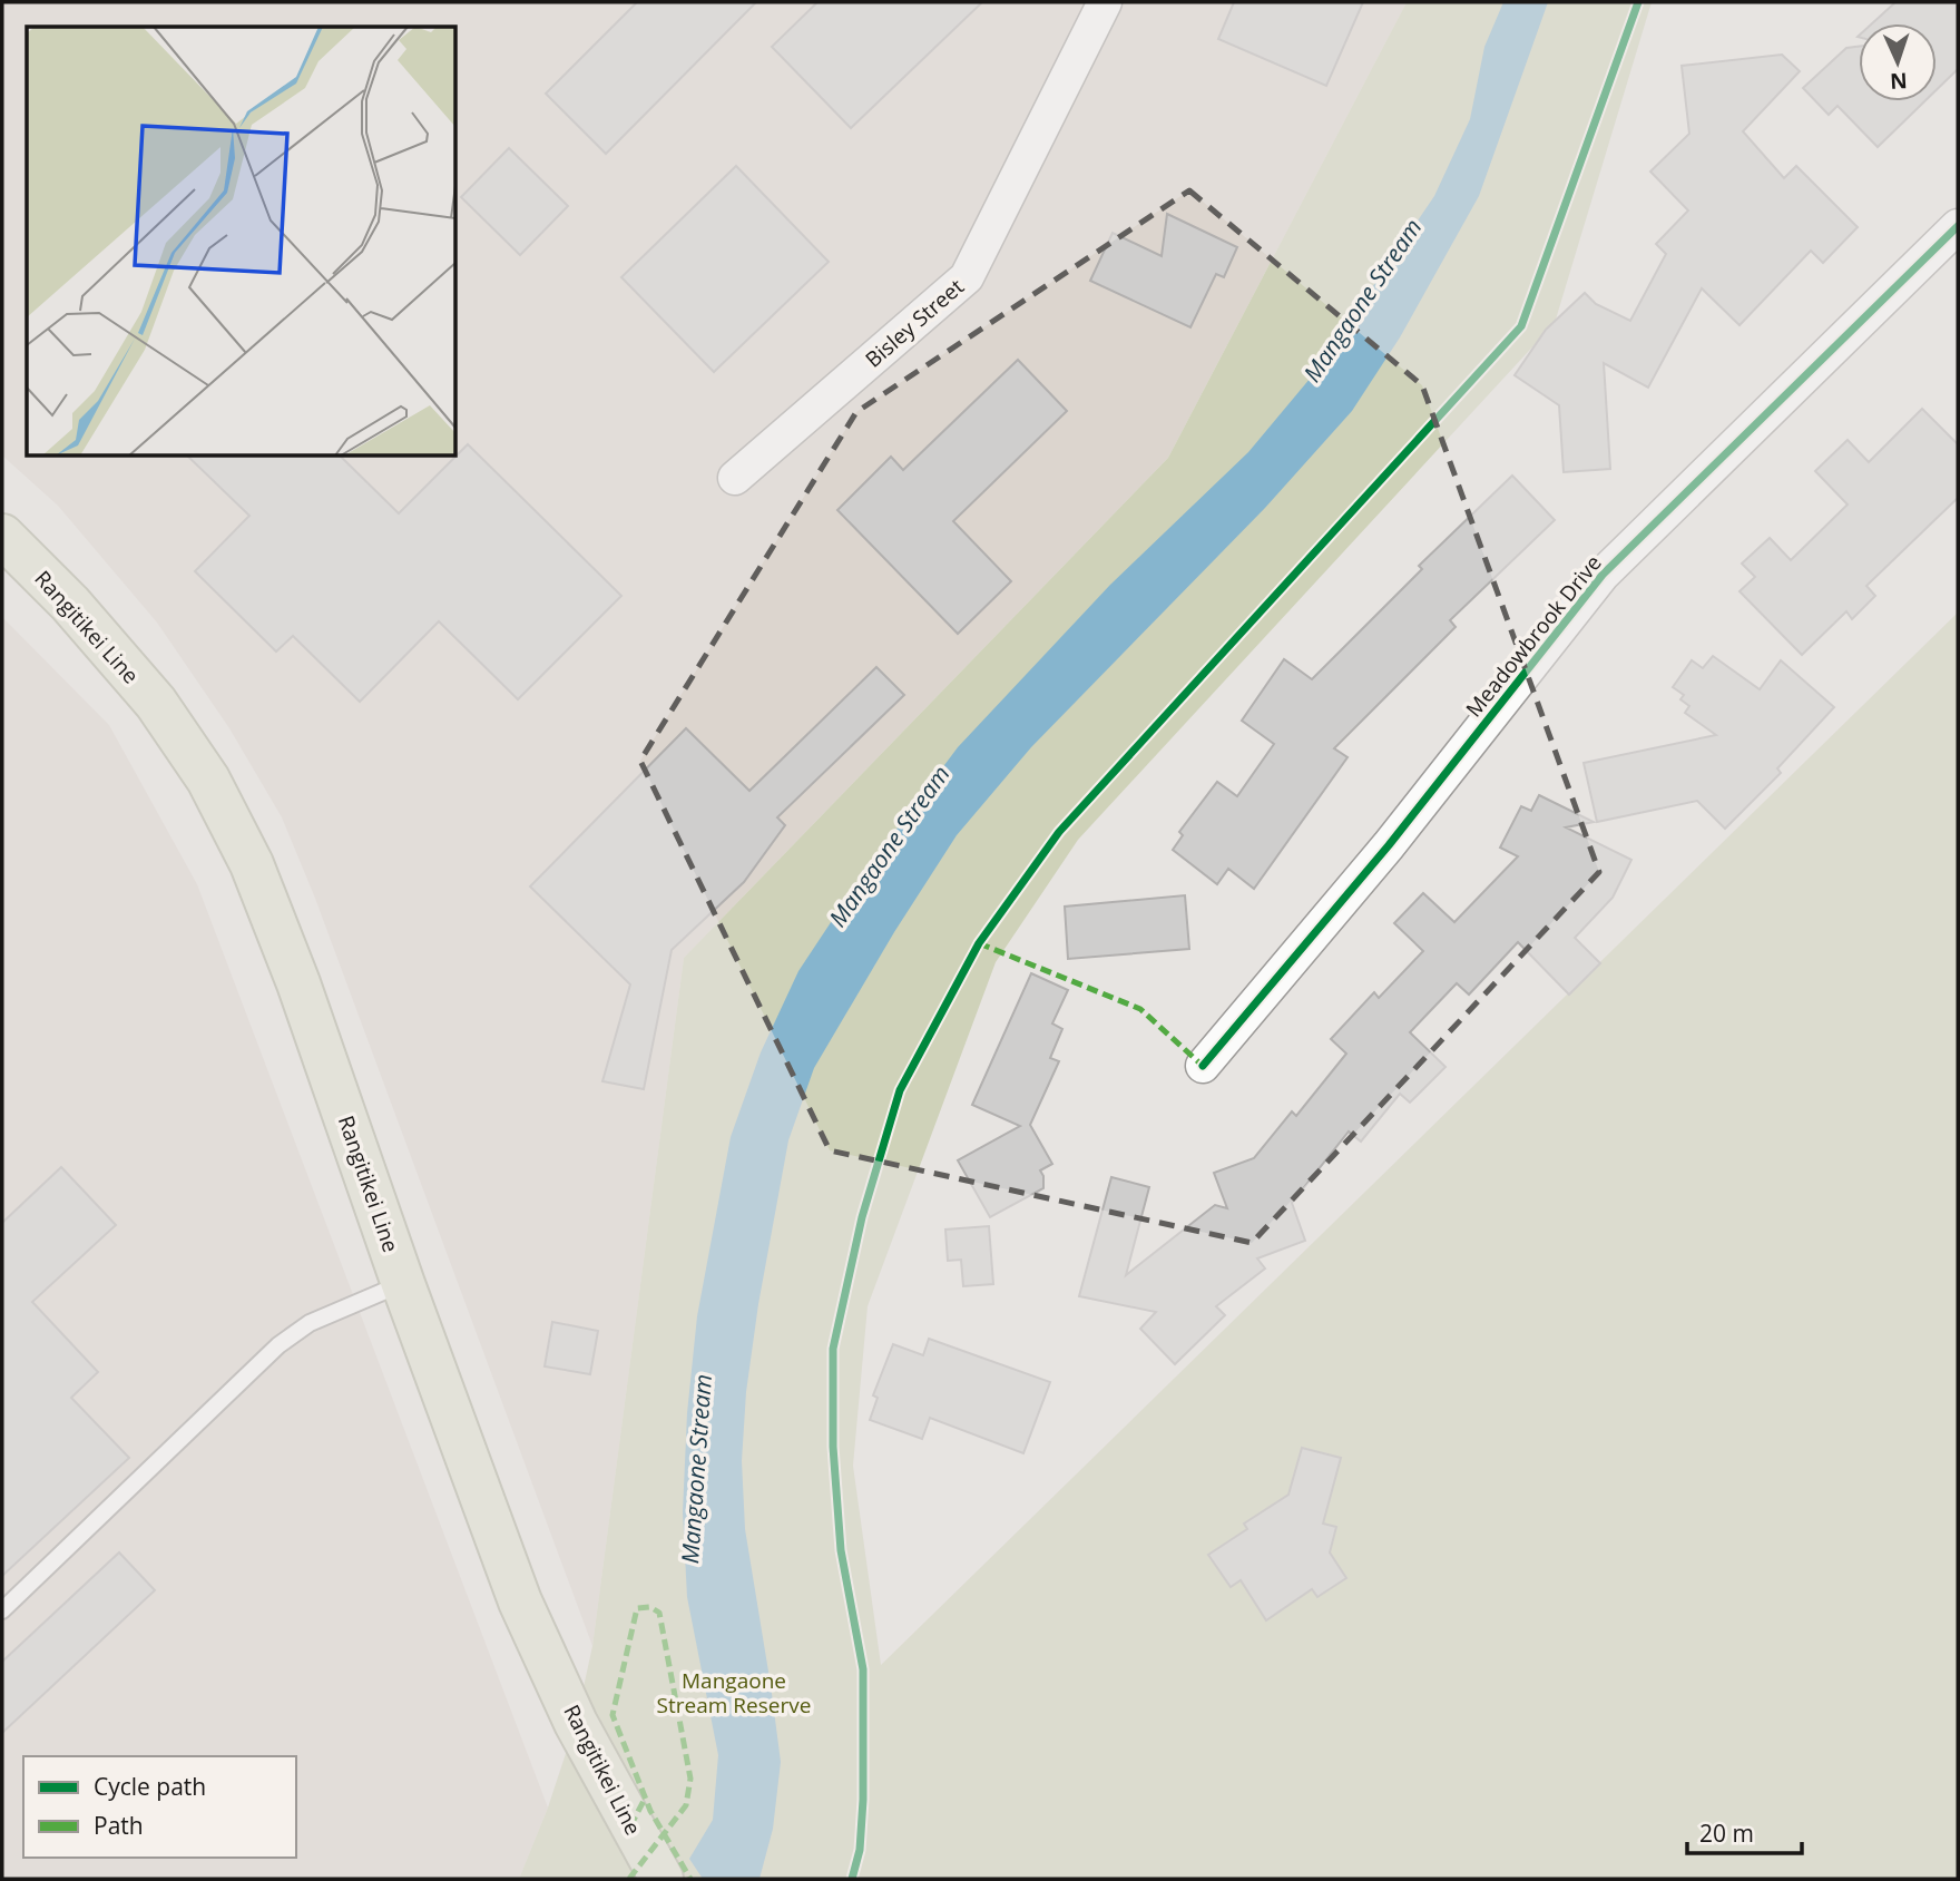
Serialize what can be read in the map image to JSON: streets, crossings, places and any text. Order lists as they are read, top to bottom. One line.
{"streets":{"highway":["Rangitikei Line"],"street":["Bisley Street","Meadowbrook Drive"]},"water":["Mangaone Stream"],"parks":["Mangaone Stream Reserve"],"legend":["Cycle path","Path"],"scale_bar":"20 m","north":"bottom"}
